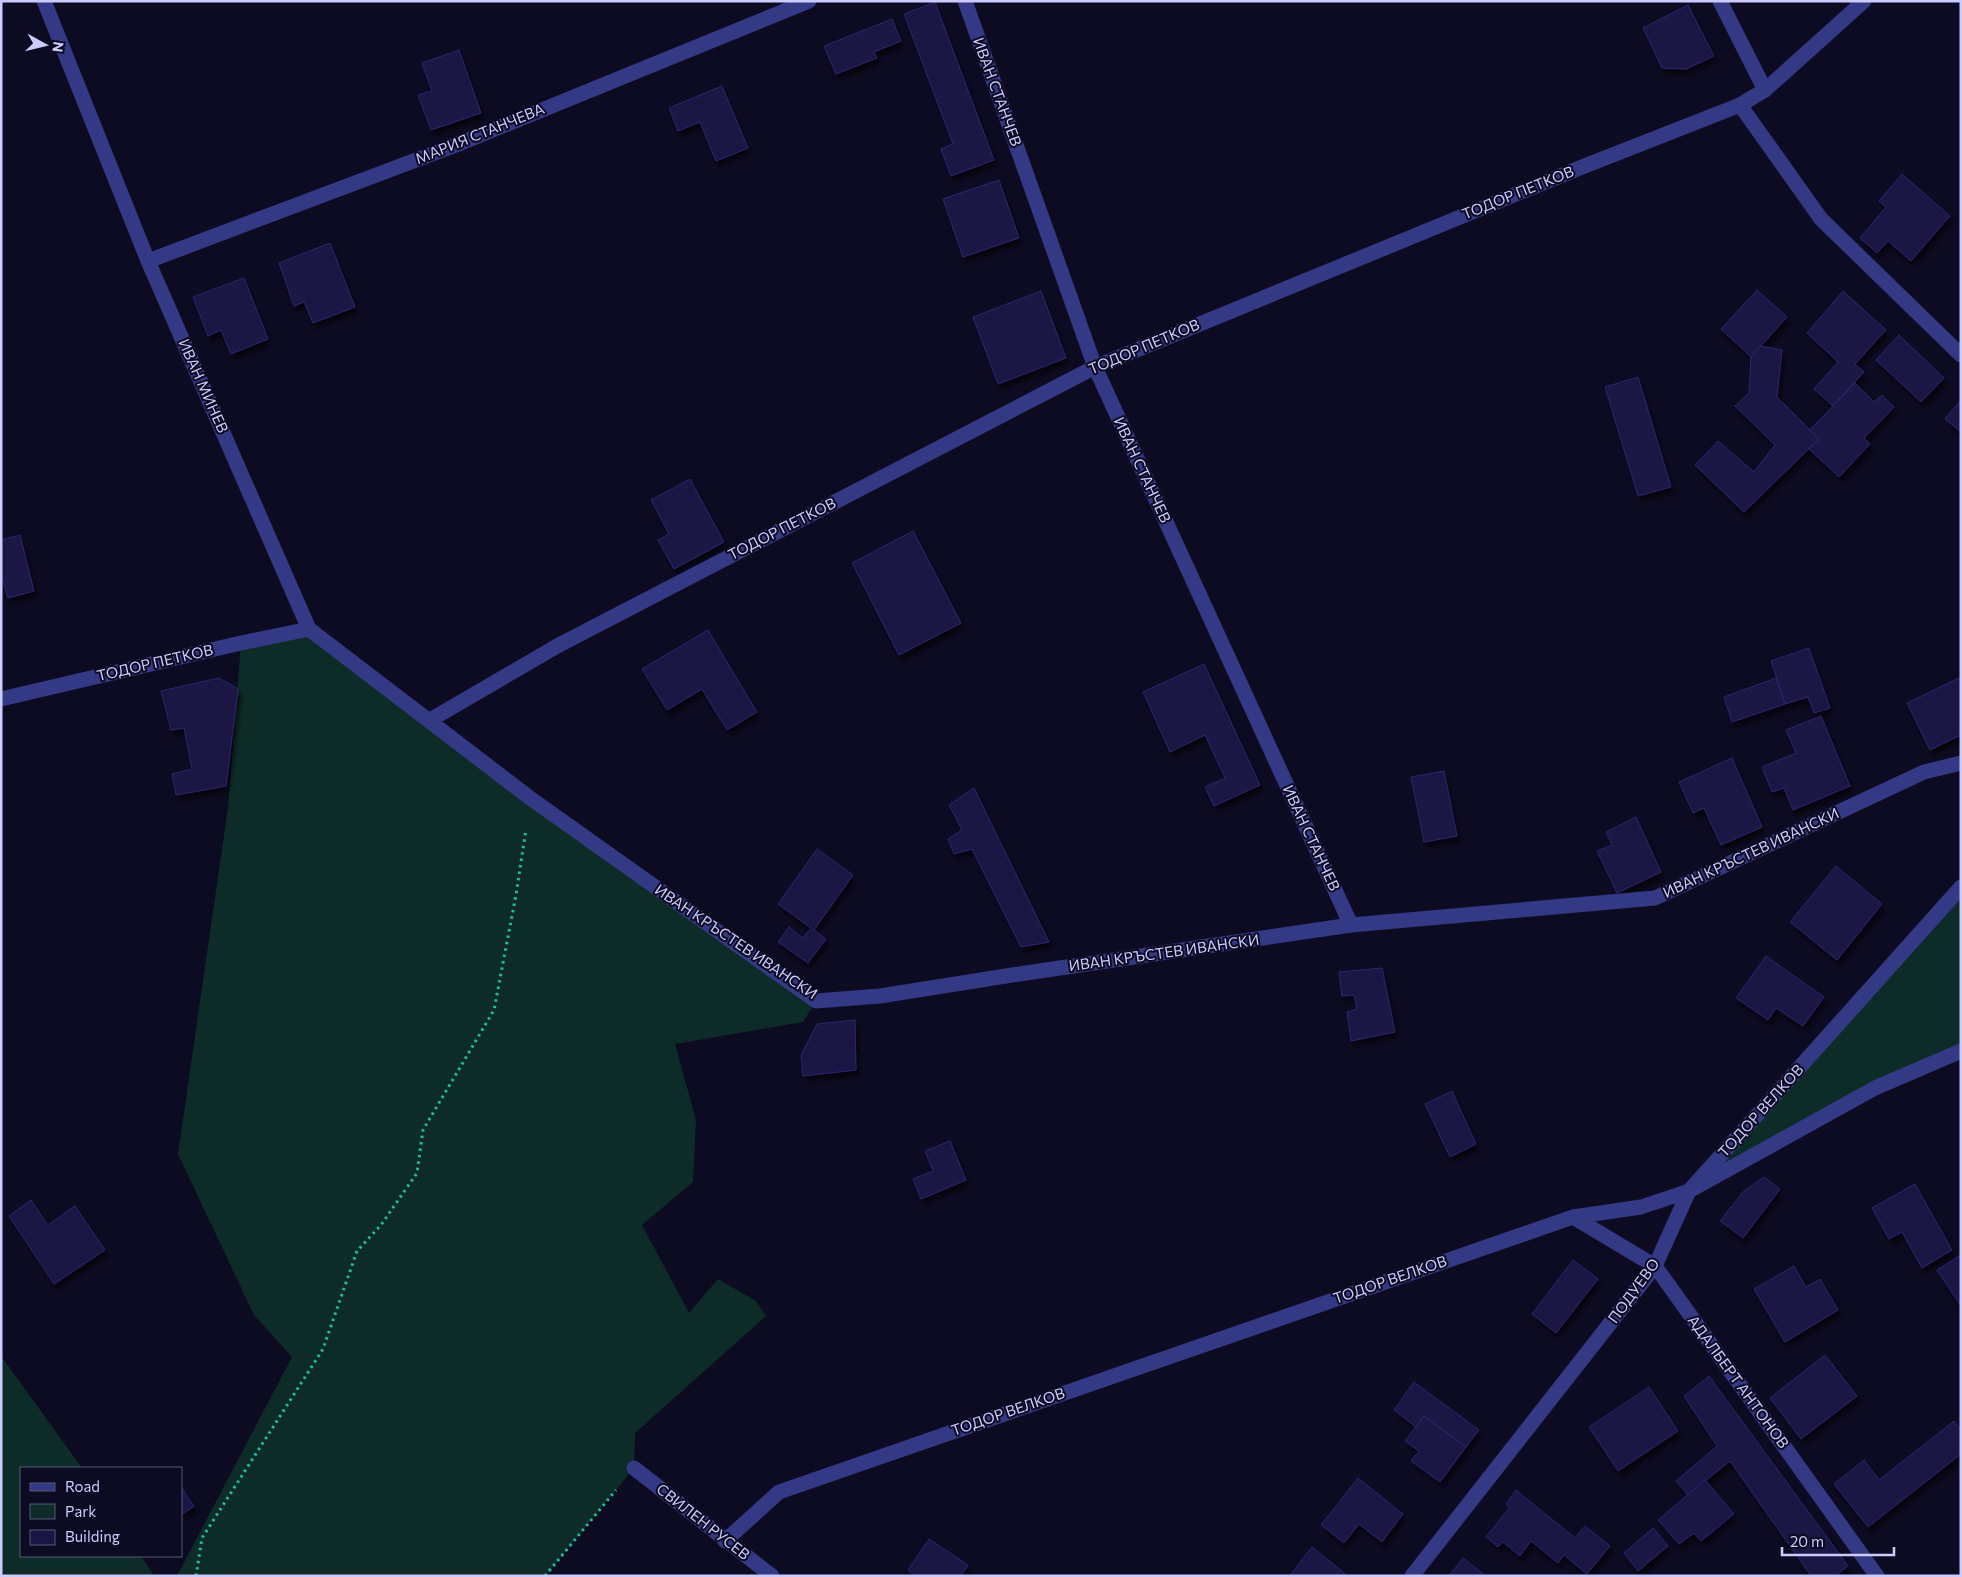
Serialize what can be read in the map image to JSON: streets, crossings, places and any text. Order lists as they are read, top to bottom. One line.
{"streets":{"street":["ИВАН СТАНЧЕВ","МАРИЯ СТАНЧЕВА","ТОДОР ПЕТКОВ","ИВАН МИНЕВ","ИВАН КРЪСТЕВ ИВАНСКИ","ТОДОР ВЕЛКОВ","ПОДУЕВО","АДАЛБЕРТ АНТОНОВ","СВИЛЕН РУСЕВ"]},"crossings":[["ИВАН СТАНЧЕВ","ТОДОР ПЕТКОВ"],["ИВАН СТАНЧЕВ","ИВАН КРЪСТЕВ ИВАНСКИ"],["МАРИЯ СТАНЧЕВА","ИВАН МИНЕВ"],["ТОДОР ПЕТКОВ","ИВАН МИНЕВ"],["ТОДОР ПЕТКОВ","ИВАН КРЪСТЕВ ИВАНСКИ"],["ИВАН МИНЕВ","ИВАН КРЪСТЕВ ИВАНСКИ"],["ТОДОР ВЕЛКОВ","ПОДУЕВО"],["ТОДОР ВЕЛКОВ","АДАЛБЕРТ АНТОНОВ"],["ТОДОР ВЕЛКОВ","СВИЛЕН РУСЕВ"],["ПОДУЕВО","АДАЛБЕРТ АНТОНОВ"]],"legend":["Road","Park","Building"],"scale_bar":"20 m","north":"right"}
